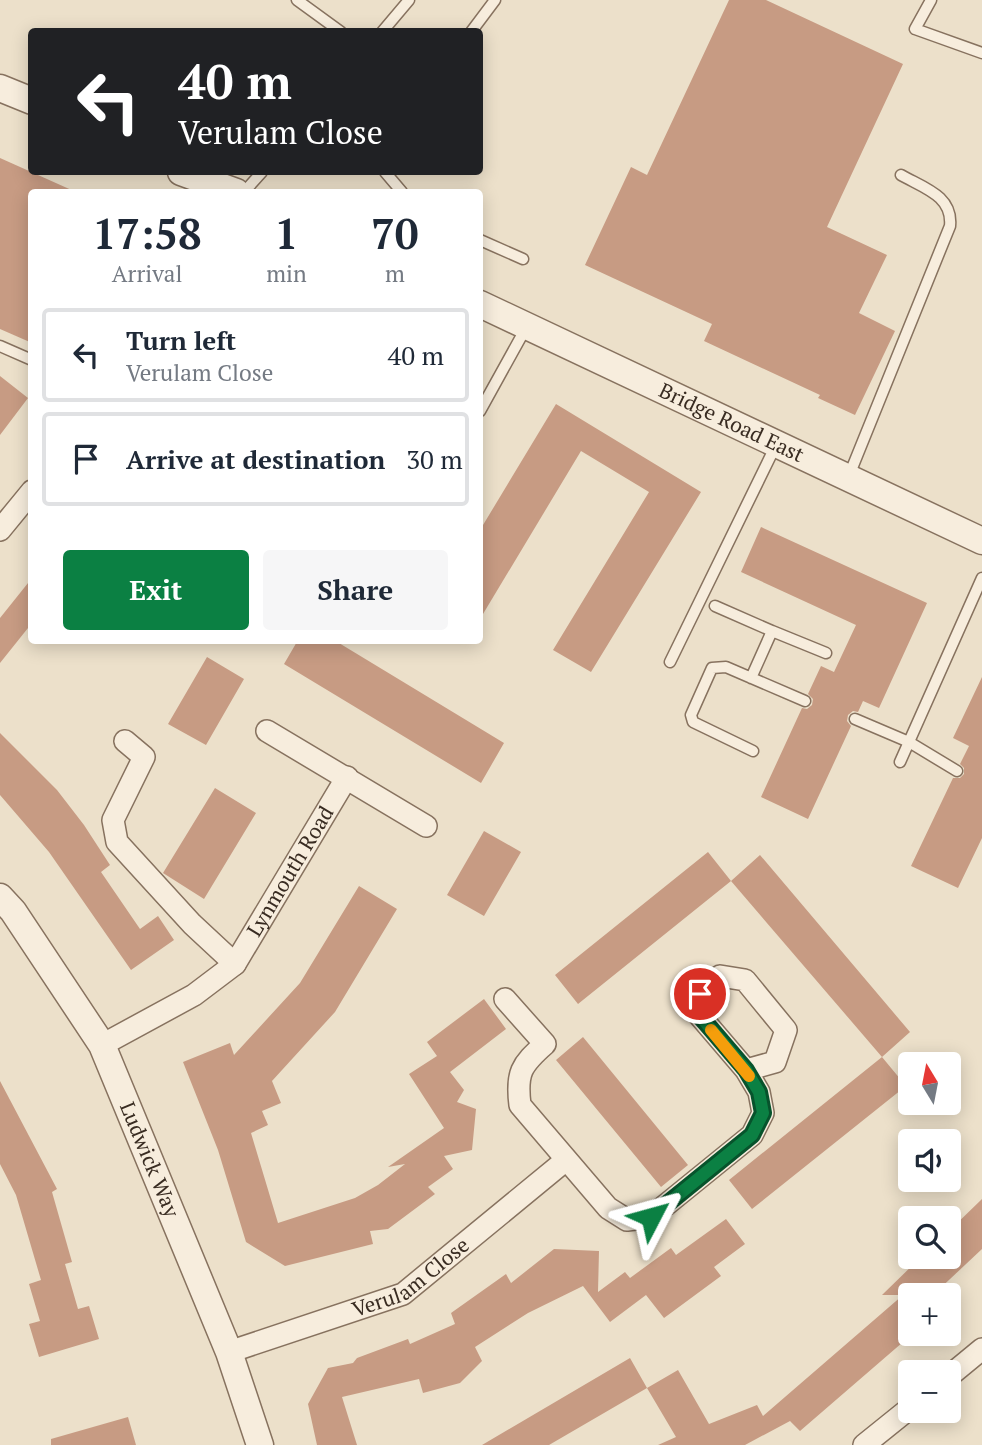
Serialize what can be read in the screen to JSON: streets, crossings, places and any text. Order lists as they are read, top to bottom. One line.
{"streets":{"street":["Bridge Road East","Lynmouth Road","Ludwick Way","Verulam Close"]},"crossings":[["Lynmouth Road","Ludwick Way"],["Ludwick Way","Verulam Close"]],"north":"top","page":{"turn":["40 m","Verulam Close"],"eta":["17:58","Arrival","1","min","70","m"],"list":[{"name":"Turn left","note":"Verulam Close","value":"40 m"},{"name":"Arrive at destination","value":"30 m"}],"buttons":["Exit","Share"],"map_buttons":["+","−"]}}
